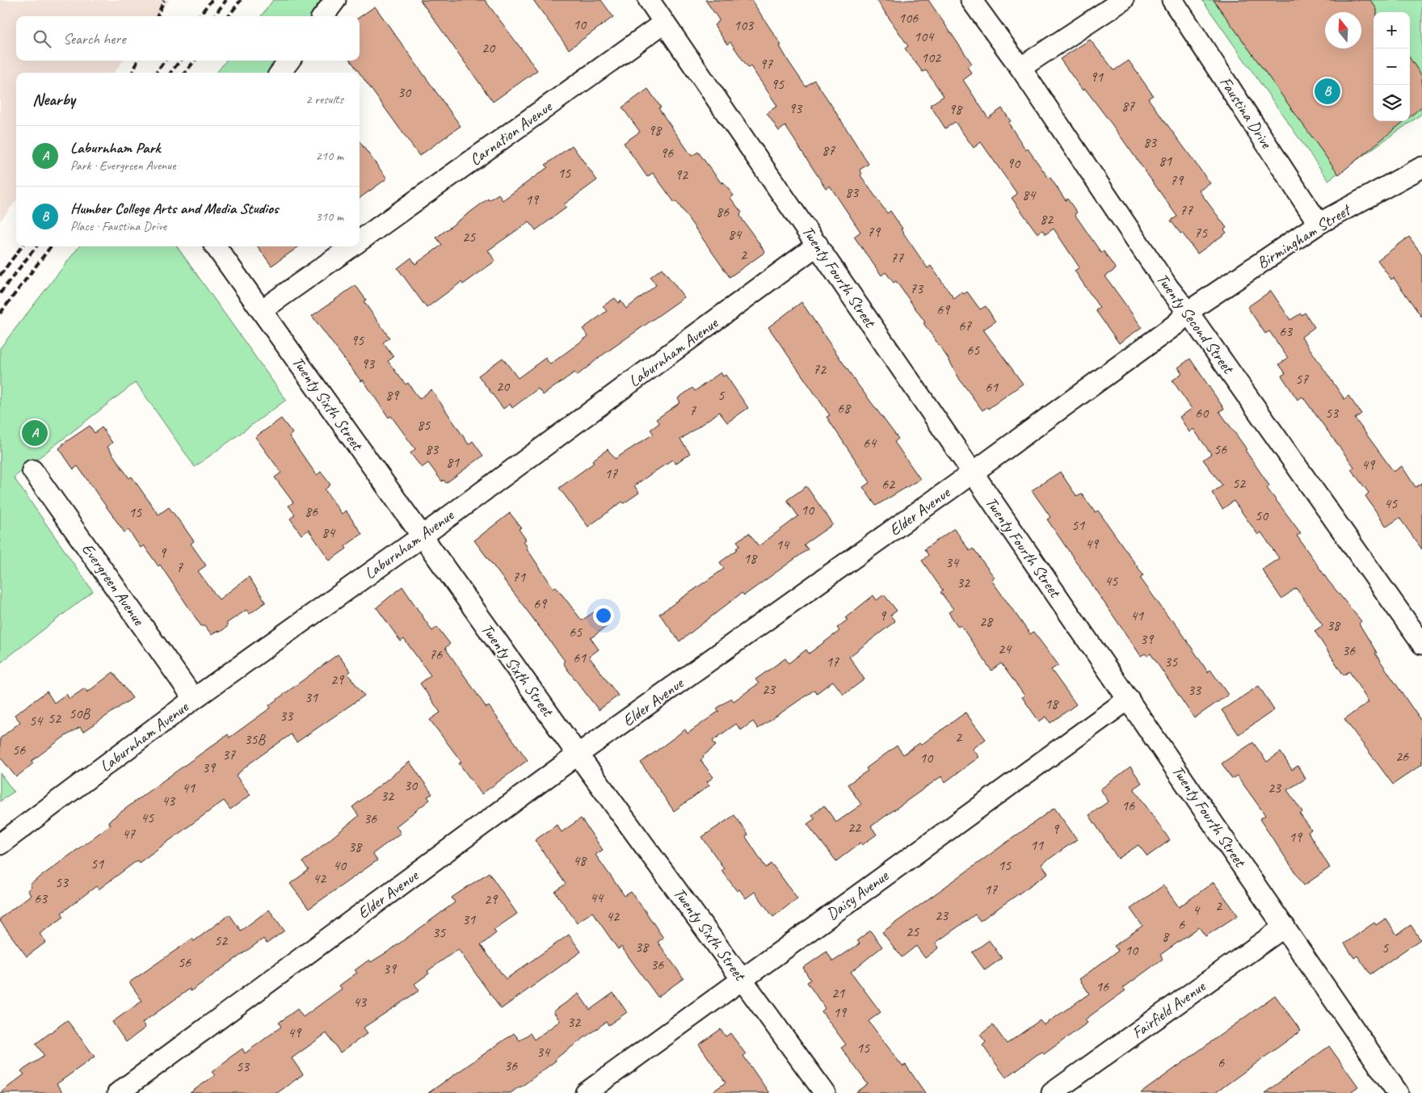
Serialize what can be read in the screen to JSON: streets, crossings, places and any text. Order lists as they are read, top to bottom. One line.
{"streets":{"street":["Faustina Drive","Carnation Avenue","Birmingham Street","Twenty Fourth Street","Twenty Second Street","Laburnham Avenue","Twenty Sixth Street","Elder Avenue","Evergreen Avenue","Daisy Avenue","Fairfield Avenue"]},"crossings":[["Faustina Drive","Birmingham Street"],["Carnation Avenue","Twenty Fourth Street"],["Carnation Avenue","Twenty Sixth Street"],["Birmingham Street","Twenty Second Street"],["Birmingham Street","Elder Avenue"],["Twenty Fourth Street","Laburnham Avenue"],["Twenty Fourth Street","Elder Avenue"],["Twenty Fourth Street","Daisy Avenue"],["Twenty Fourth Street","Fairfield Avenue"],["Twenty Second Street","Elder Avenue"],["Laburnham Avenue","Twenty Sixth Street"],["Laburnham Avenue","Evergreen Avenue"],["Twenty Sixth Street","Elder Avenue"],["Twenty Sixth Street","Daisy Avenue"]],"house_numbers":["106","10","103","104","20","102","97","91","95","30","87","93","98","98","83","87","96","81","90","15","92","79","83","84","19","77","86","82","79","75","84","25","2","77","73","69","67","63","95","65","93","72","57","20","61","89","5","68","7","60","53","85","64","83","56","81","49","17","52","62","45","10","86","15","50","51","84","49","14","9","18","34","7","71","45","32","69","9","41","28","38","65","39","24","36","76","61","17","35","29","23","33","31","18","50B","33","52","54","2","35B","56","37","26","10","39","30","41","23","32","43","16","45","36","22","9","47","19","11","38","48","51","40","15","42","53","17","44","63","29","2","4","23","42","31","6","25","35","8","52","38","5","10","56","36","39","16","21","43","19","32","49","15","34","6","36","53"],"north":"top","page":{"map_buttons":["+","−"],"search":"Search here","heading":["Nearby","2 results"],"pins":["B","A"],"list":[{"mark":"A","name":"Laburnham Park","note":"Park · Evergreen Avenue","value":"210 m"},{"mark":"B","name":"Humber College Arts and Media Studios","note":"Place · Faustina Drive","value":"310 m"}]}}
